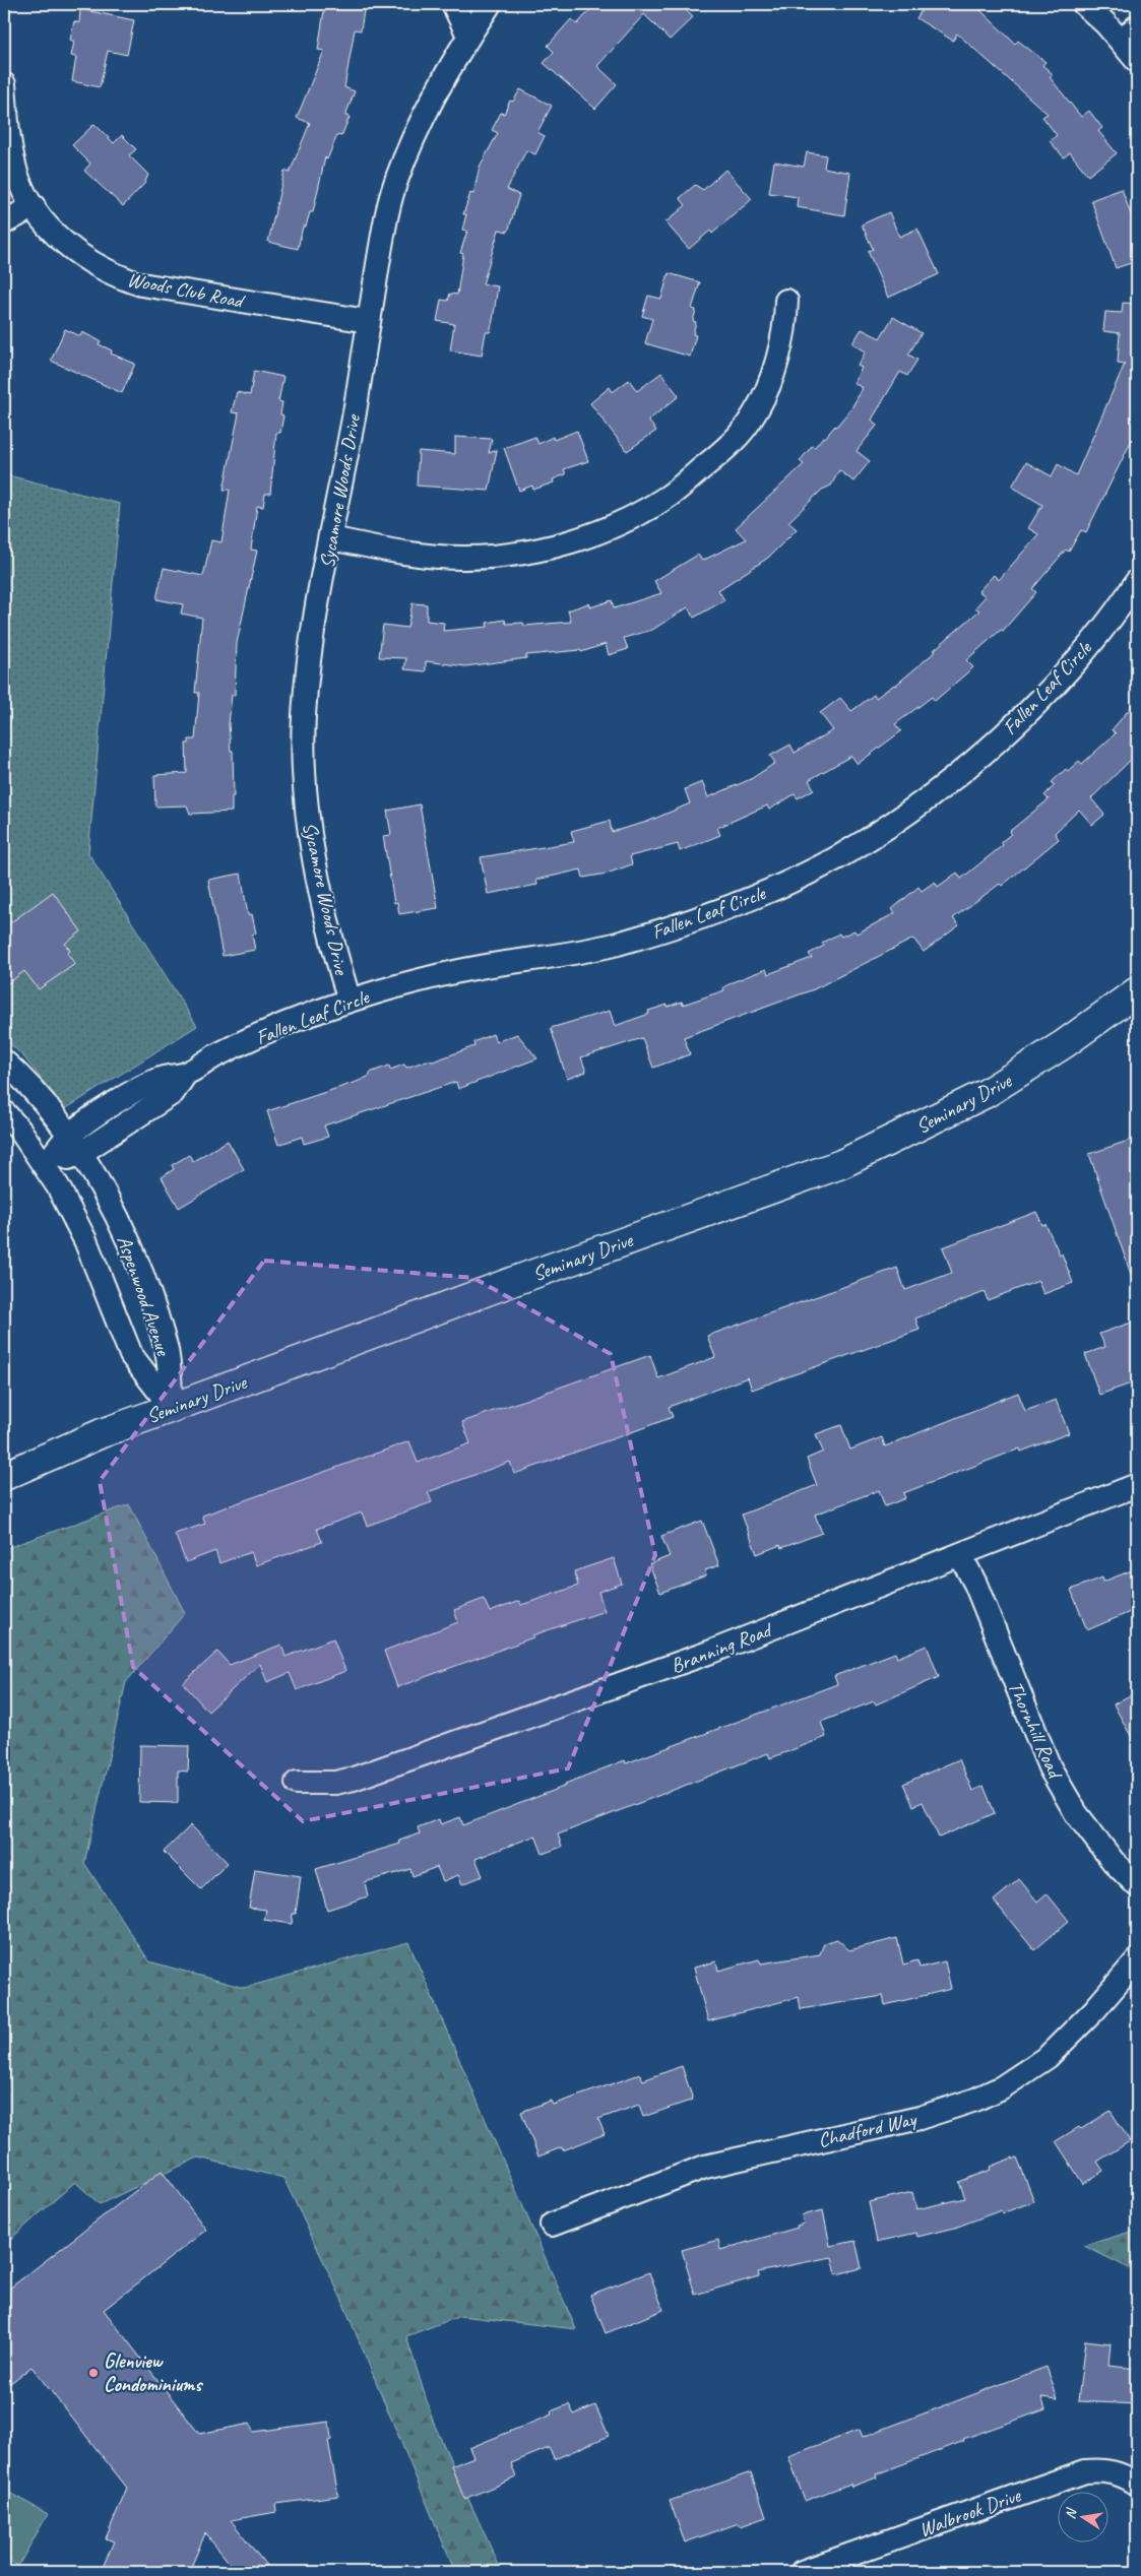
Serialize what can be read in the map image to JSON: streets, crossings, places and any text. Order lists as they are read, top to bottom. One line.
{"streets":{"main road":["Seminary Drive"],"street":["Woods Club Road","Sycamore Woods Drive","Fallen Leaf Circle","Aspenwood Avenue","Branning Road","Thornhill Road","Chadford Way","Walbrook Drive"]},"crossings":[["Woods Club Road","Sycamore Woods Drive"],["Sycamore Woods Drive","Fallen Leaf Circle"],["Fallen Leaf Circle","Aspenwood Avenue"],["Seminary Drive","Aspenwood Avenue"],["Branning Road","Thornhill Road"]],"places":["Glenview Condominiums"],"north":"left"}
